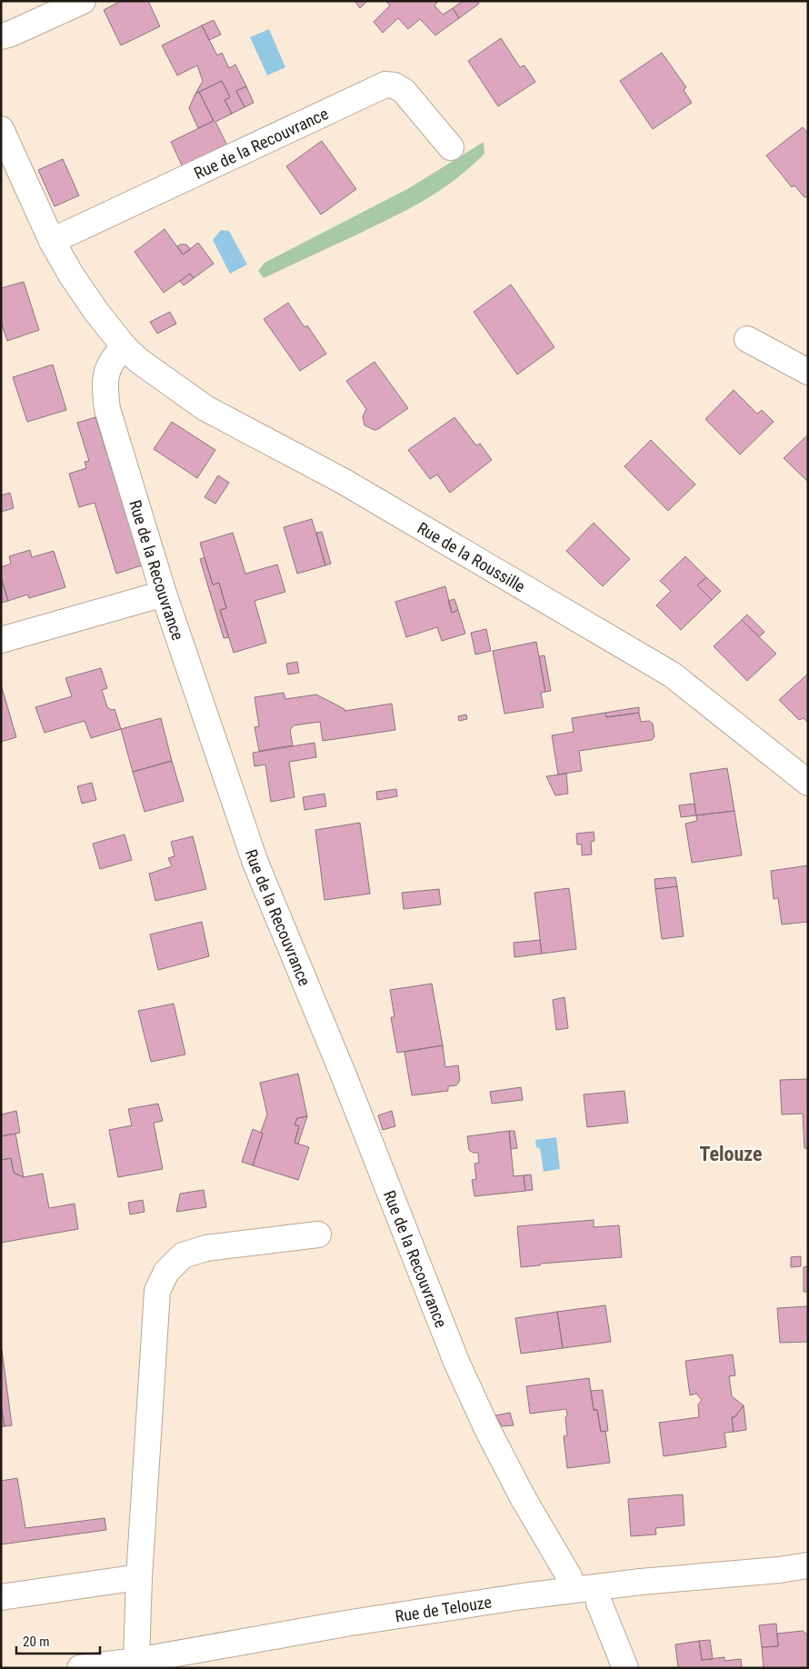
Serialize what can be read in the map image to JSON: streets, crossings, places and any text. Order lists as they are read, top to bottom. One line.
{"streets":{"street":["Rue de la Recouvrance","Rue de la Roussille","Rue de Telouze"]},"crossings":[["Rue de la Recouvrance","Rue de la Roussille"],["Rue de la Recouvrance","Rue de Telouze"]],"districts":["Telouze"],"scale_bar":"20 m"}
